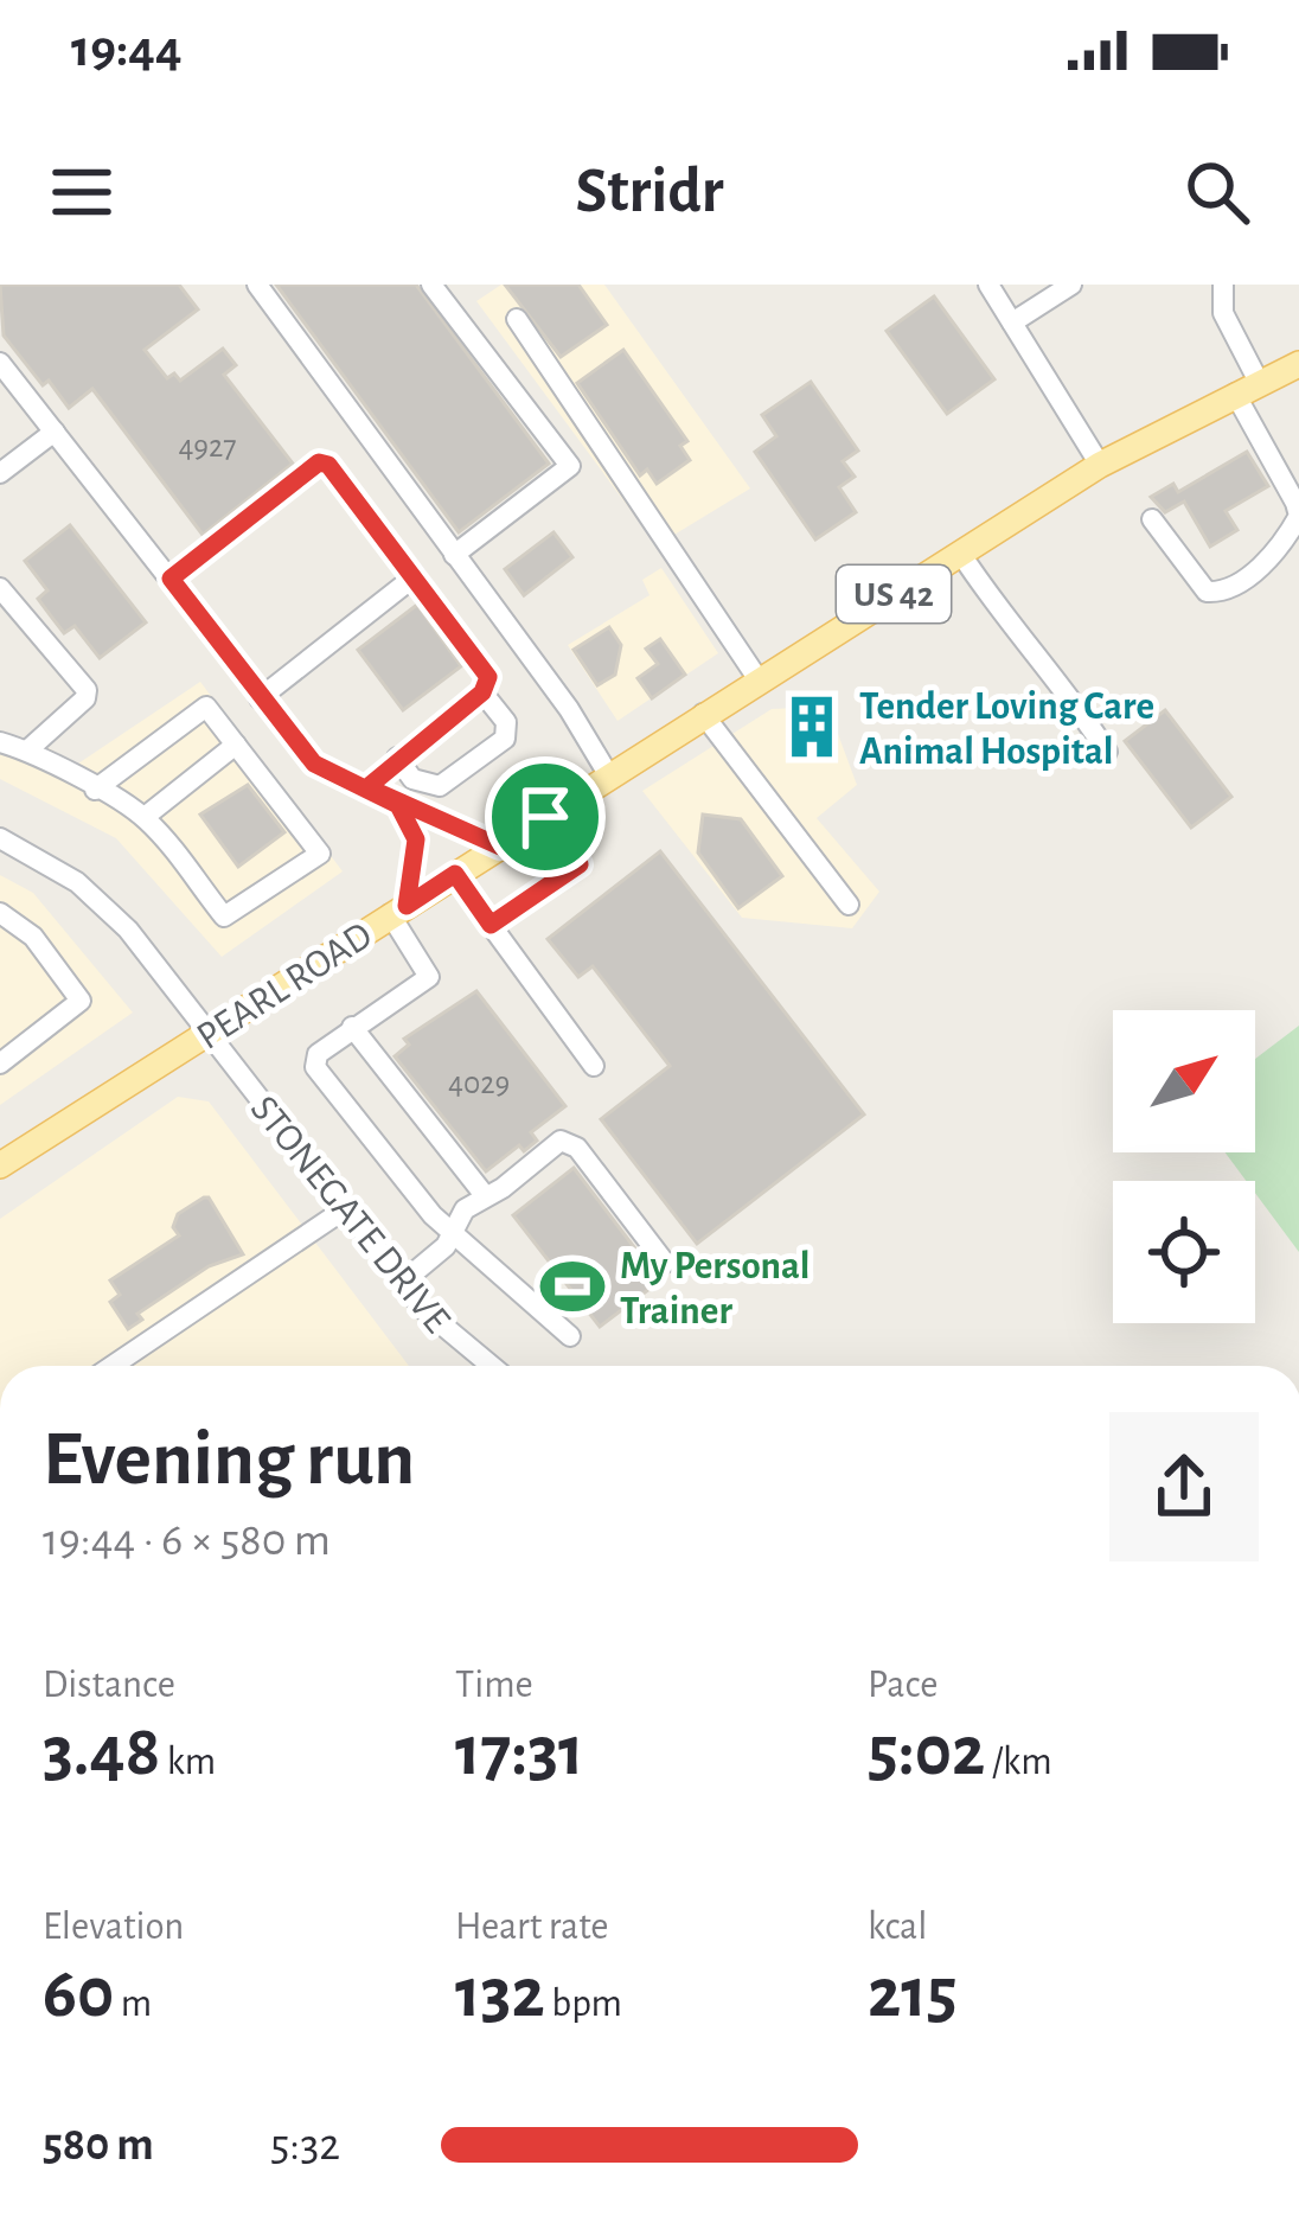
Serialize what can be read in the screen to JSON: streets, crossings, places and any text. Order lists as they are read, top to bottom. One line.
{"streets":{"main road":["US 42","PEARL ROAD"],"street":["STONEGATE DRIVE"]},"crossings":[["PEARL ROAD","STONEGATE DRIVE"]],"places":{"building":["Tender Loving Care Animal Hospital"],"sports":["My Personal Trainer"]},"house_numbers":["4927","4029"],"north":"top right","page":{"status":"19:44","header":"Stridr","heading":["Evening run","19:44 · 6 × 580 m"],"stats":[["Distance","3.48 km"],["Time","17:31"],["Pace","5:02 /km"],["Elevation","60 m"],["Heart rate","132 bpm"],["kcal","215"]],"list":[{"name":"580 m","note":"5:32"}]}}
